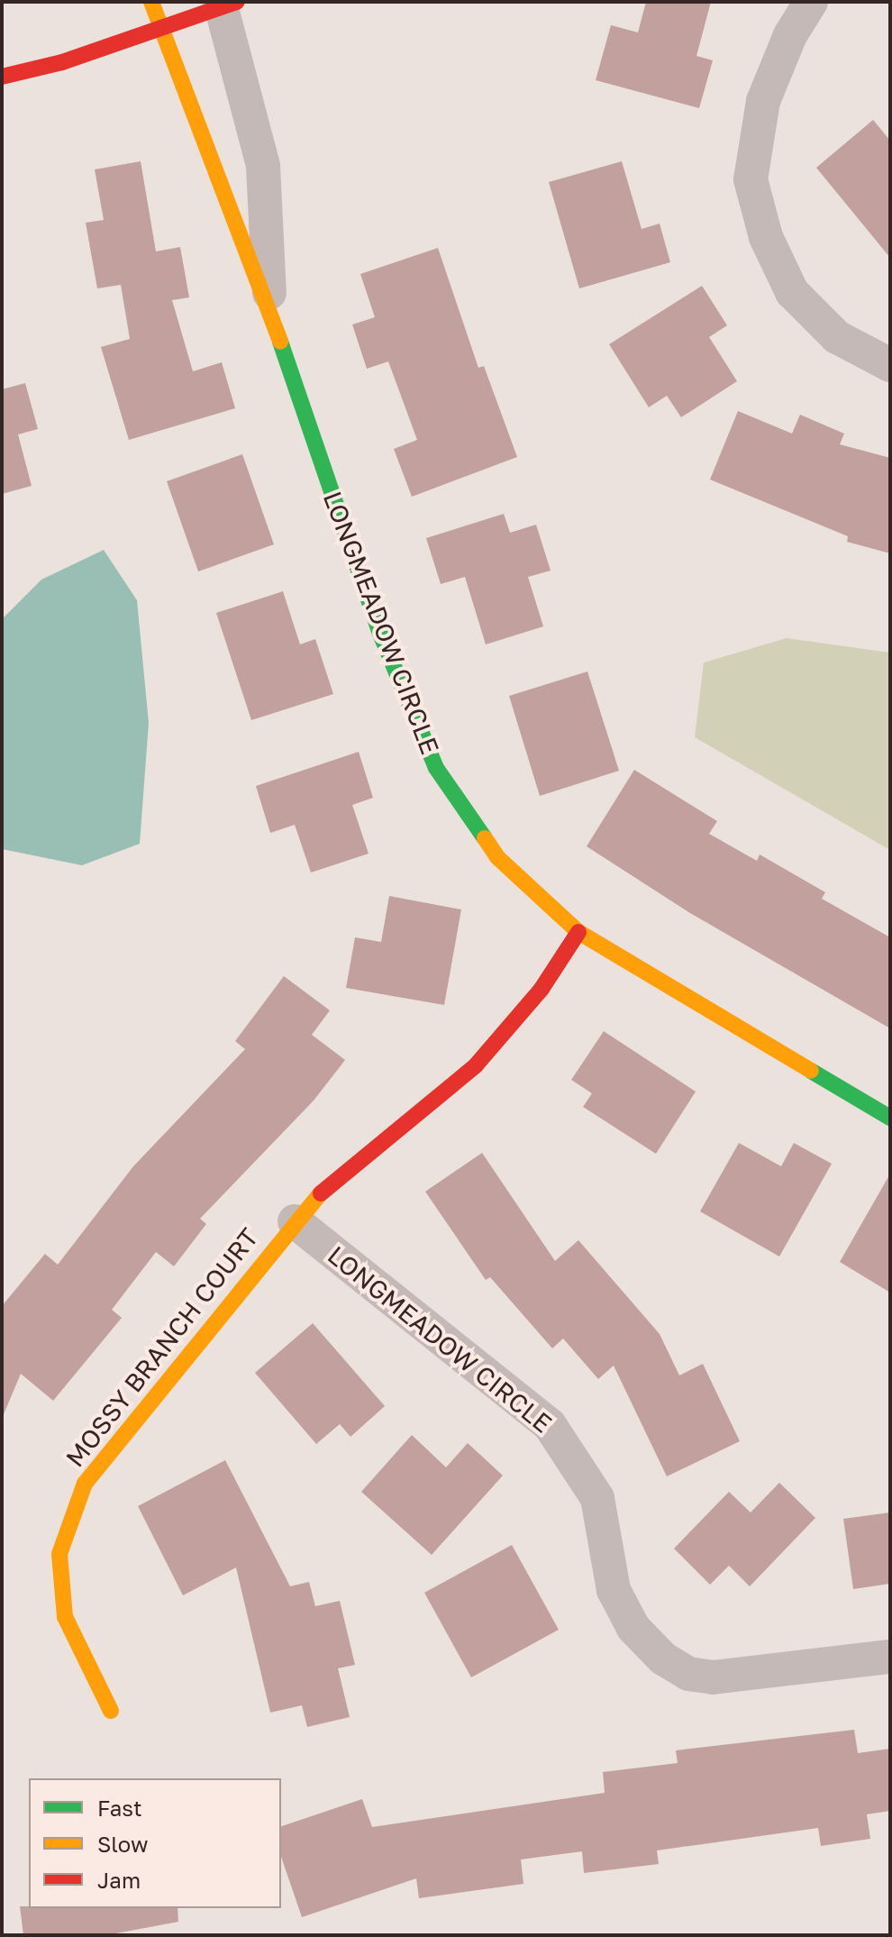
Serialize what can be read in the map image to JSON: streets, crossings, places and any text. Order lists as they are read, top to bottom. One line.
{"streets":{"street":["LONGMEADOW CIRCLE","MOSSY BRANCH COURT"]},"crossings":[["LONGMEADOW CIRCLE","MOSSY BRANCH COURT"]],"legend":["Fast","Slow","Jam"]}
